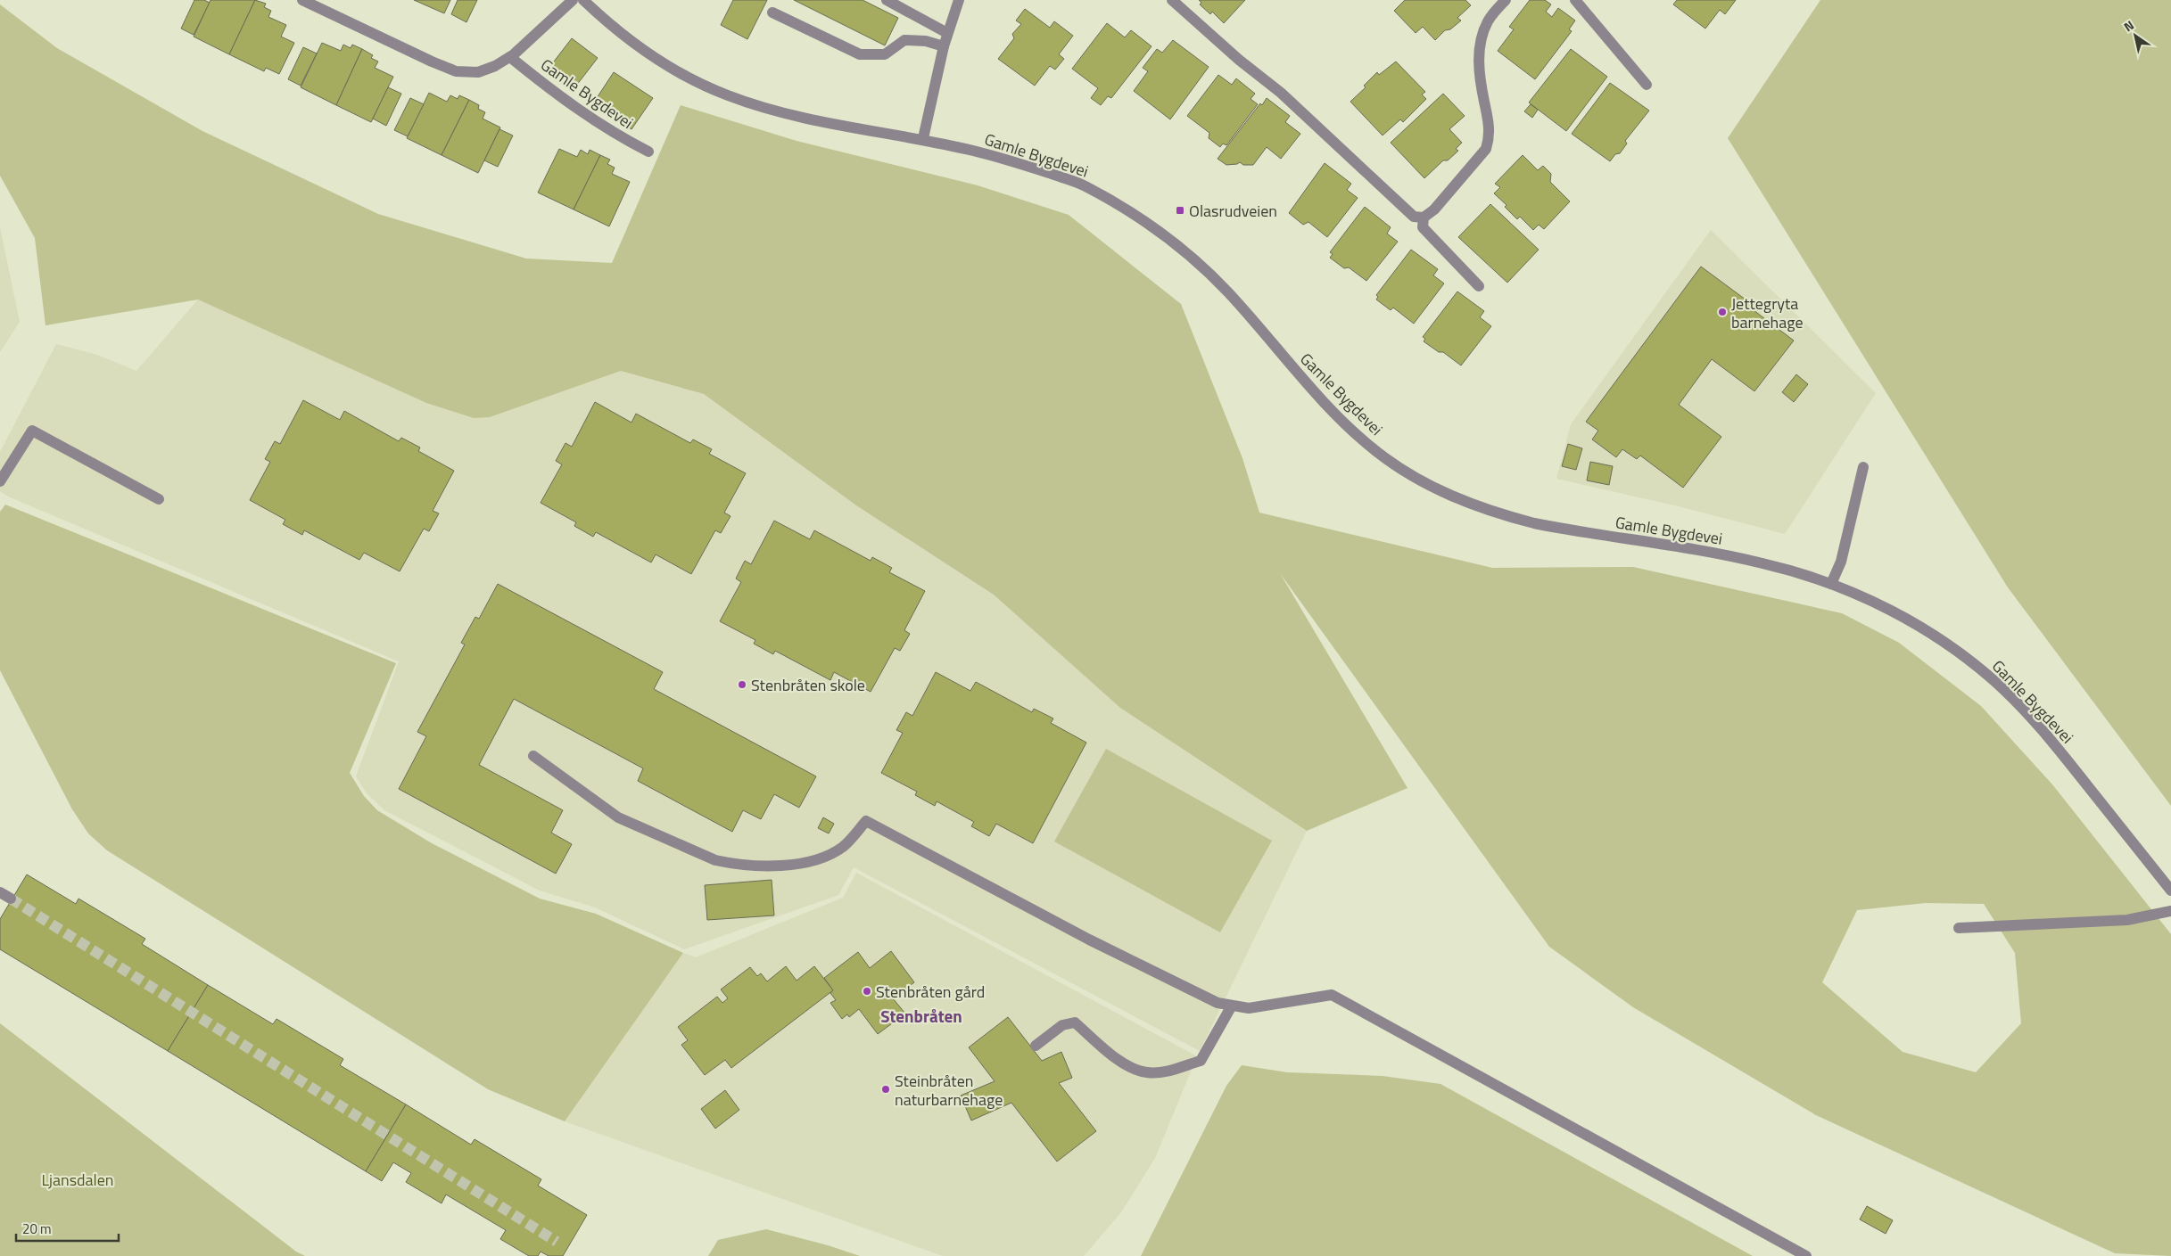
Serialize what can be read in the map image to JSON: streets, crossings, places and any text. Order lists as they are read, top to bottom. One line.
{"streets":{"street":["Gamle Bygdevei"]},"districts":["Stenbråten"],"parks":["Ljansdalen"],"places":{"transit":["Olasrudveien"],"other":["Jettegryta barnehage","Stenbråten skole","Stenbråten gård","Steinbråten naturbarnehage"]},"scale_bar":"20 m","north":"top left"}
